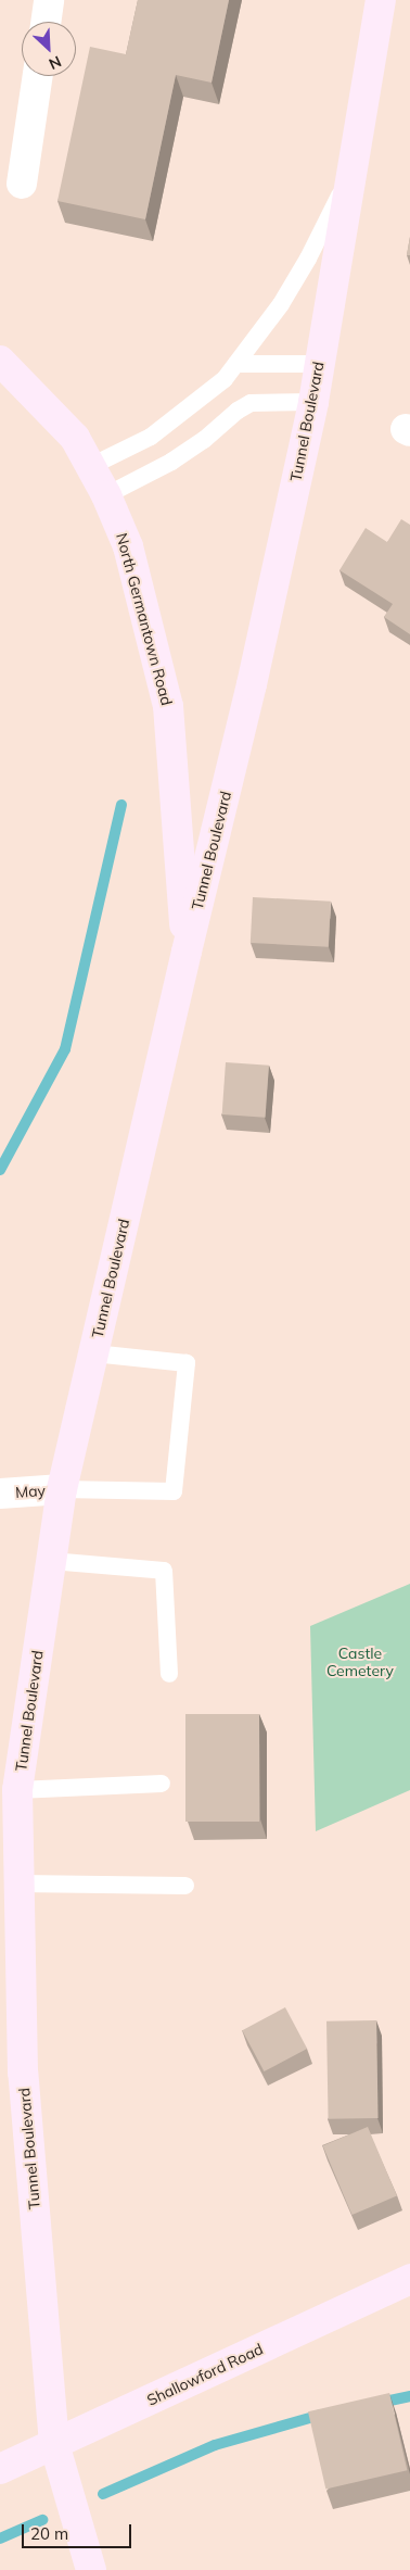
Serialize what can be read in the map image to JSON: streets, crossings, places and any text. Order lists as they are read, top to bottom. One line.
{"streets":{"main road":["Tunnel Boulevard","North Germantown Road","Shallowford Road"],"street":["May"]},"crossings":[["Tunnel Boulevard","North Germantown Road"],["Tunnel Boulevard","May"],["Tunnel Boulevard","Shallowford Road"]],"parks":["Castle Cemetery"],"scale_bar":"20 m","north":"bottom right"}
